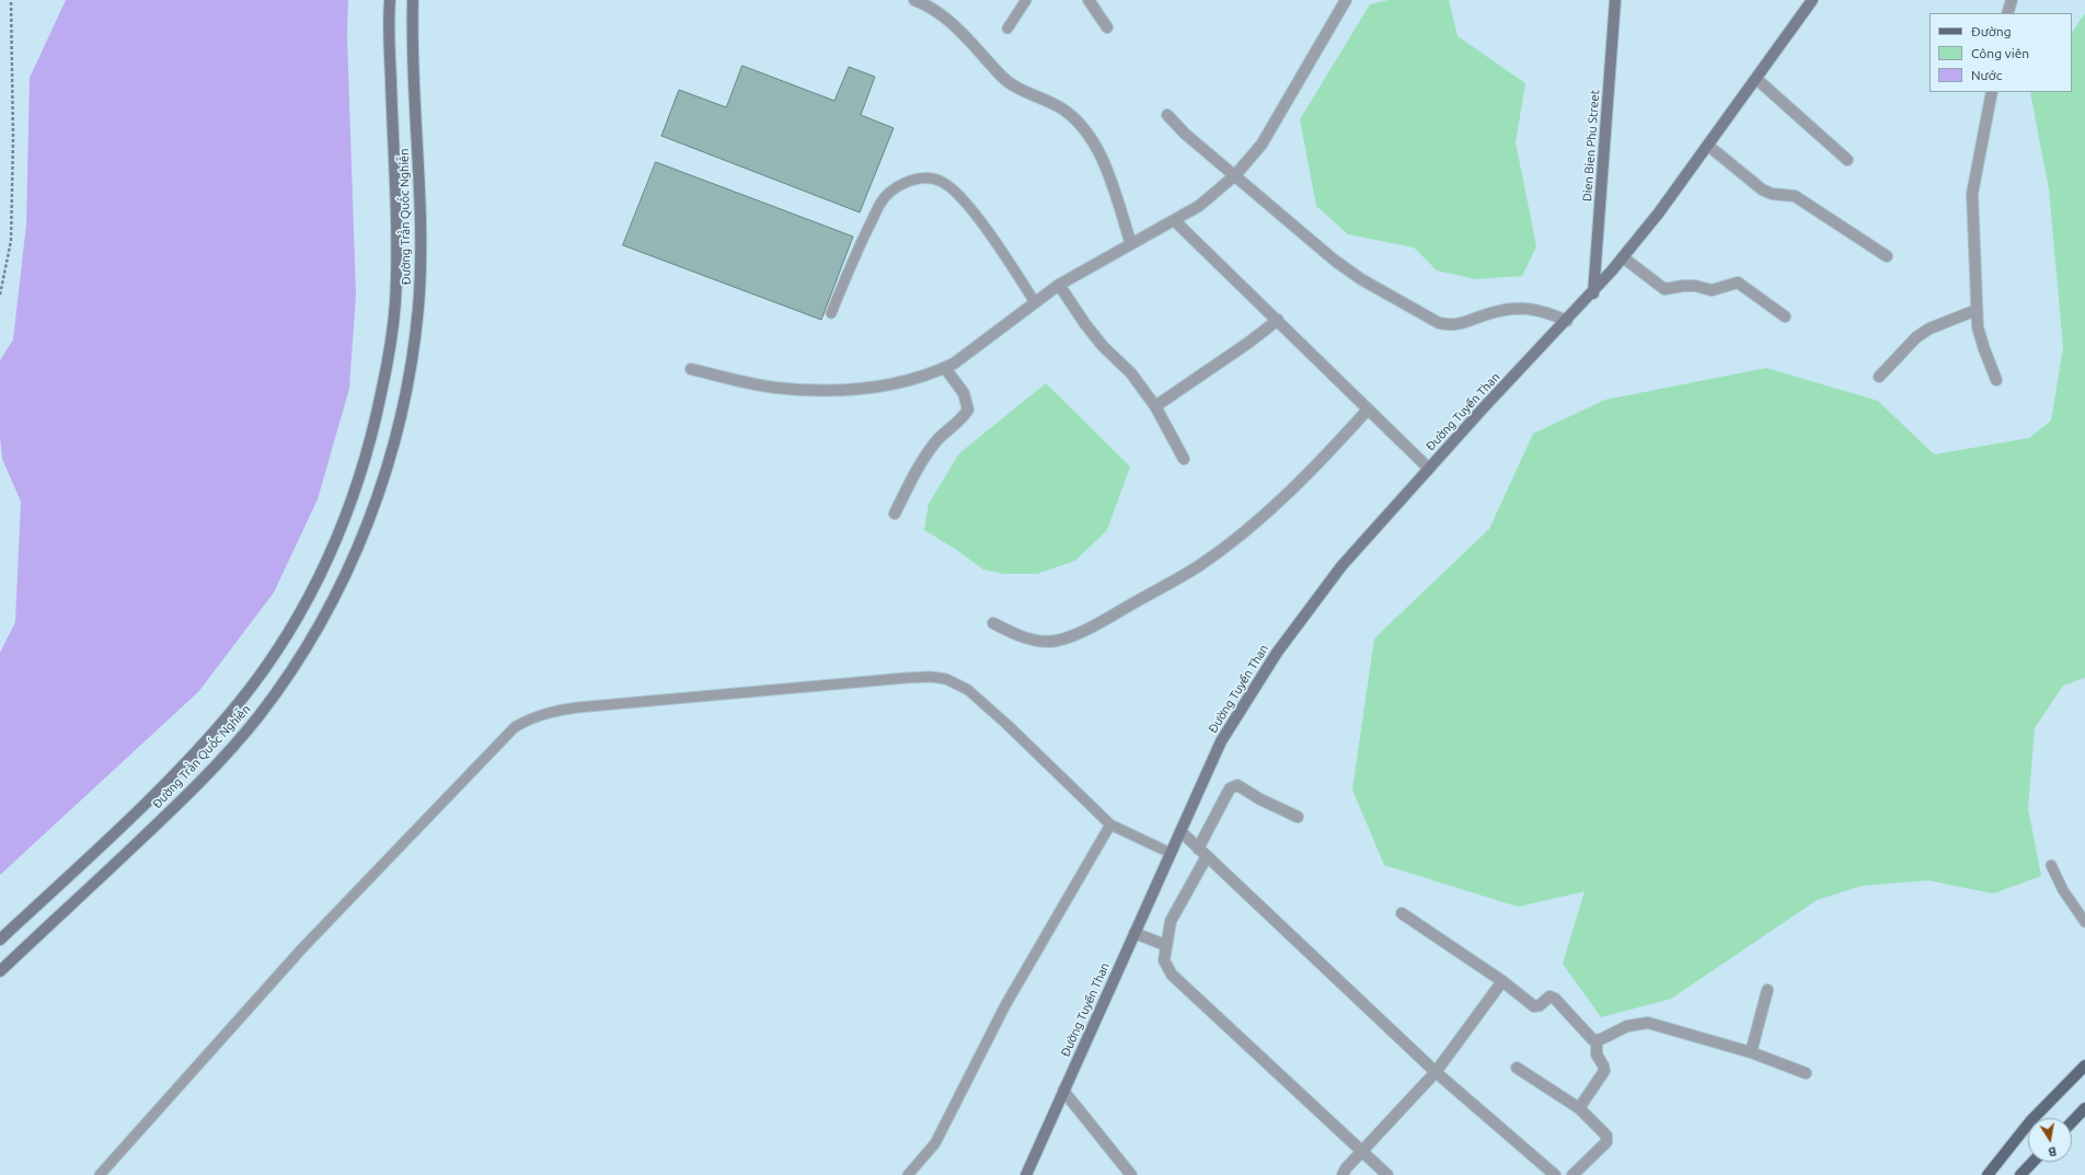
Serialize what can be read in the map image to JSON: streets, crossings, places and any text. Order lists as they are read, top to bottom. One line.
{"streets":{"main road":["Dien Bien Phu Street","Đường Trần Quốc Nghiễn","Đường Tuyển Than"]},"crossings":[["Dien Bien Phu Street","Đường Tuyển Than"]],"legend":["Đường","Công viên","Nước"],"north":"bottom"}
